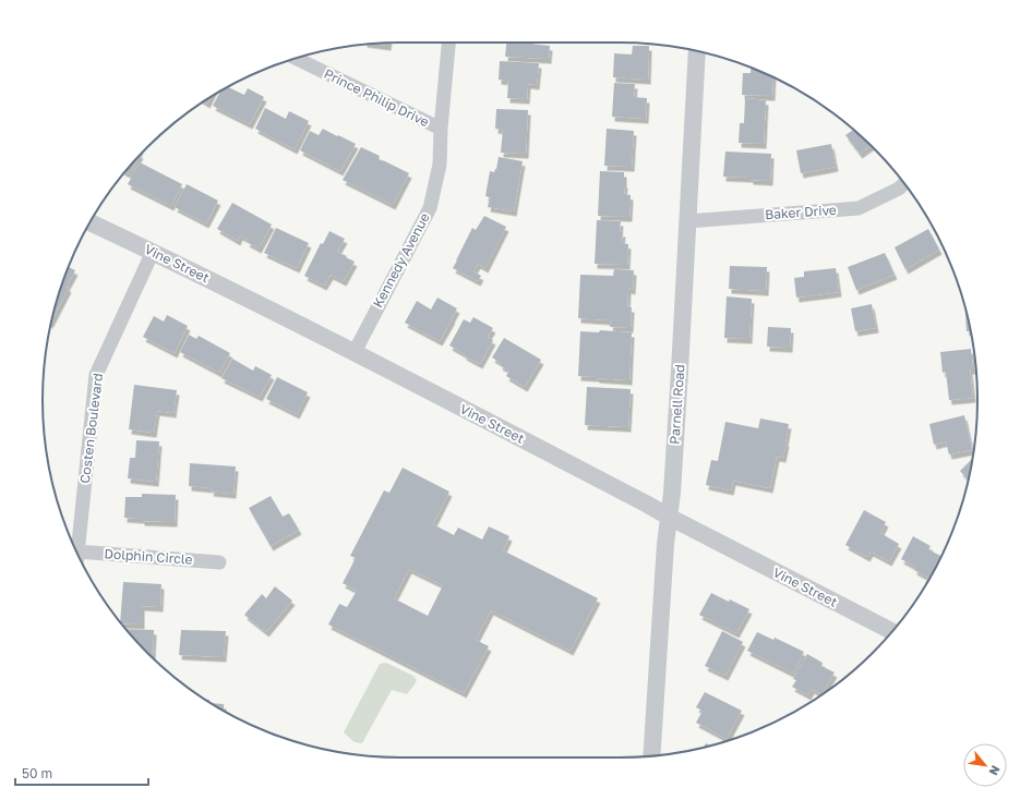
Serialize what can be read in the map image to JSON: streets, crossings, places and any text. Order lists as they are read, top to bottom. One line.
{"streets":{"street":["Prince Philip Drive","Baker Drive","Kennedy Avenue","Vine Street","Parnell Road","Costen Boulevard","Dolphin Circle"]},"crossings":[["Prince Philip Drive","Kennedy Avenue"],["Baker Drive","Parnell Road"],["Kennedy Avenue","Vine Street"],["Vine Street","Parnell Road"],["Vine Street","Costen Boulevard"]],"scale_bar":"50 m","north":"bottom right"}
